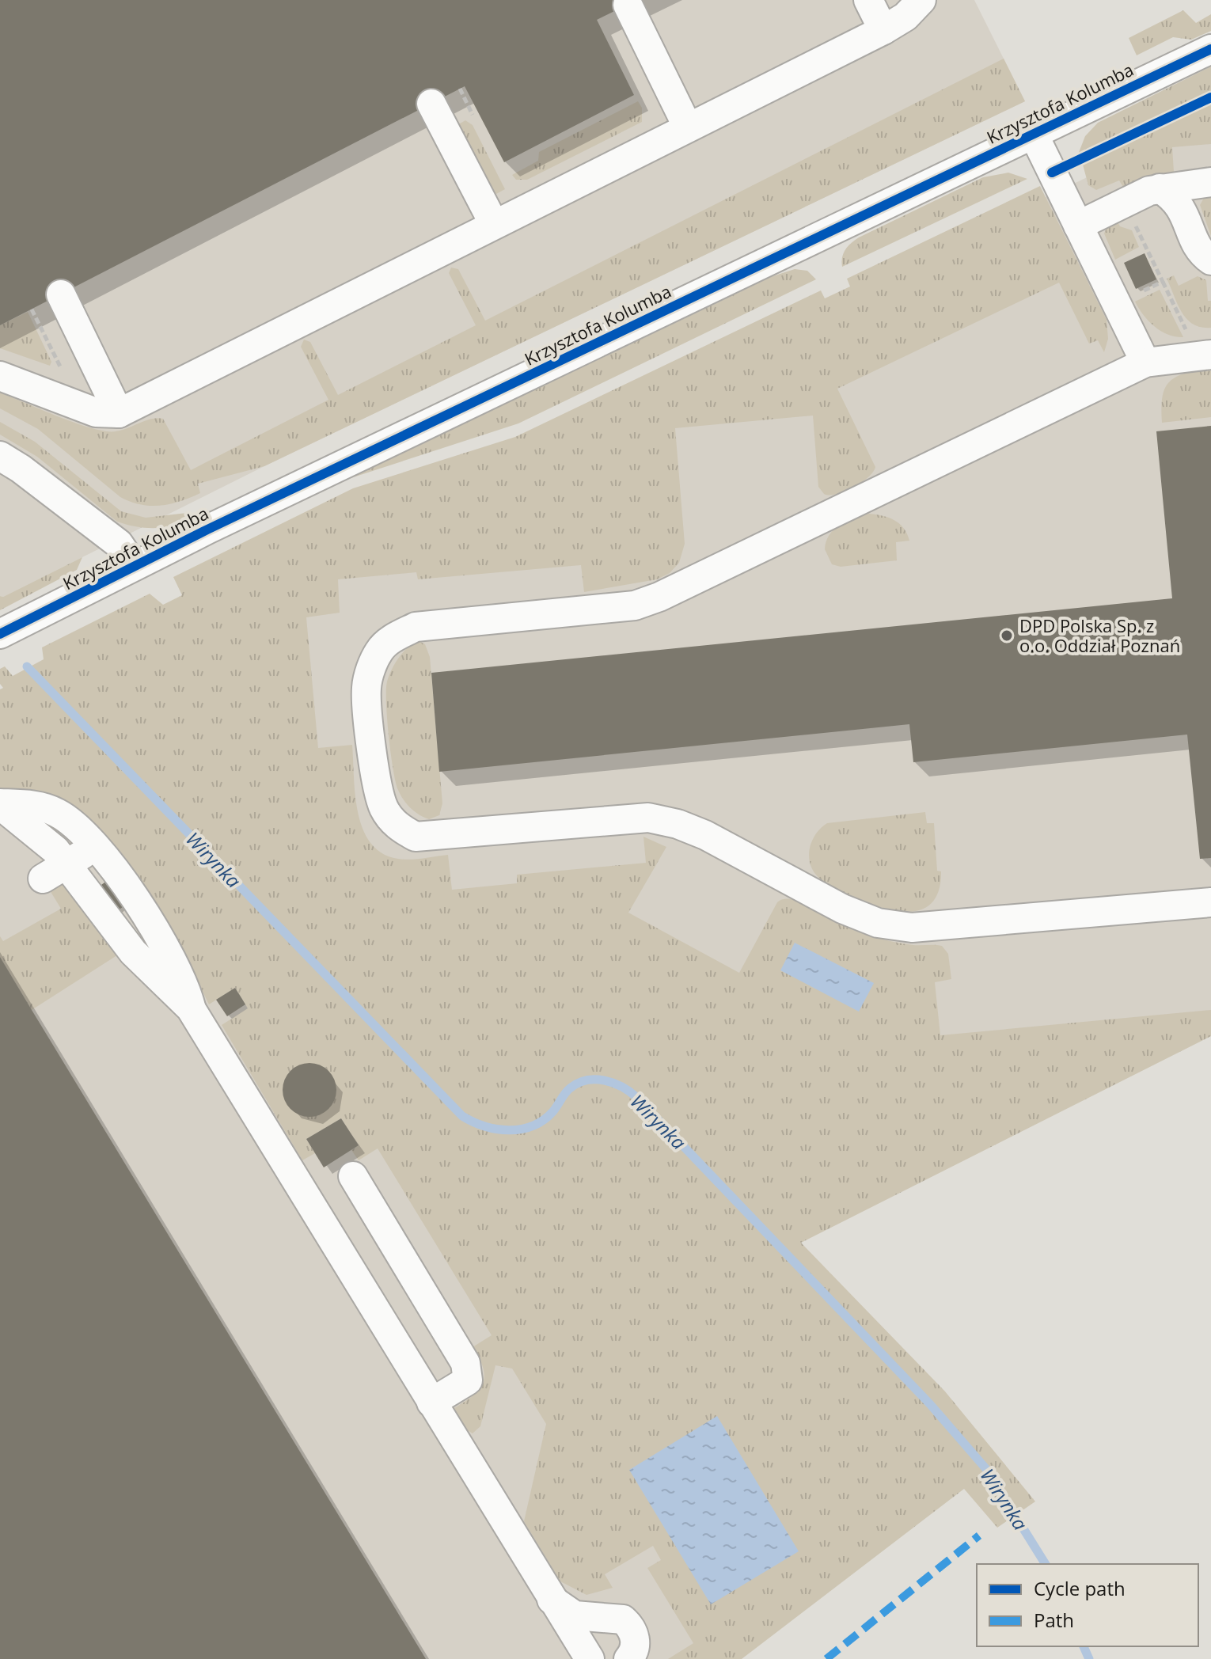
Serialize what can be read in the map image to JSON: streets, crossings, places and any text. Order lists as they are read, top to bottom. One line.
{"streets":{"street":["Krzysztofa Kolumba"]},"water":["Wirynka"],"places":["DPD Polska Sp. z o.o. Oddział Poznań"],"legend":["Cycle path","Path"]}
